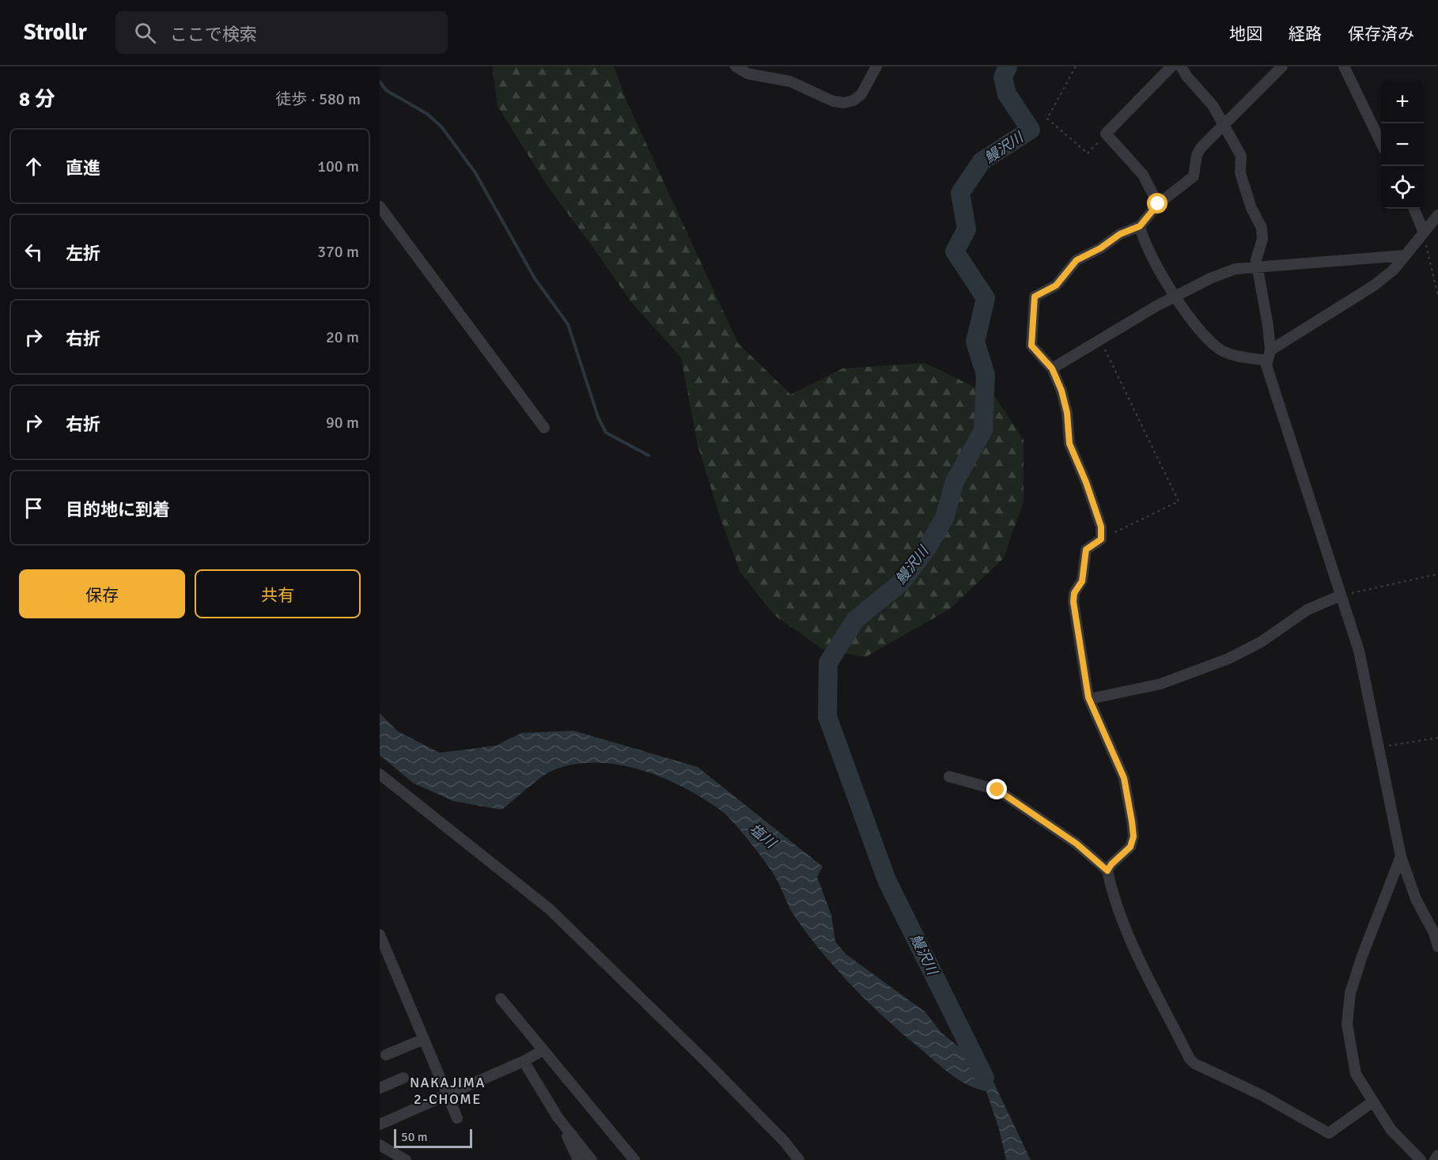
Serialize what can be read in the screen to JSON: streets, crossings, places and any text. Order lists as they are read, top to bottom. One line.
{"districts":["NAKAJIMA 2-CHOME"],"water":["鰻沢川","塩川"],"scale_bar":"50 m","page":{"header":"Strollr","search":"ここで検索","nav":["地図","経路","保存済み"],"heading":["8 分","徒歩 · 580 m"],"map_buttons":["+","−"],"list":[["直進","100 m"],["左折","370 m"],["右折","20 m"],["右折","90 m"],"目的地に到着"],"buttons":["保存","共有"],"scale":"50 m"}}
